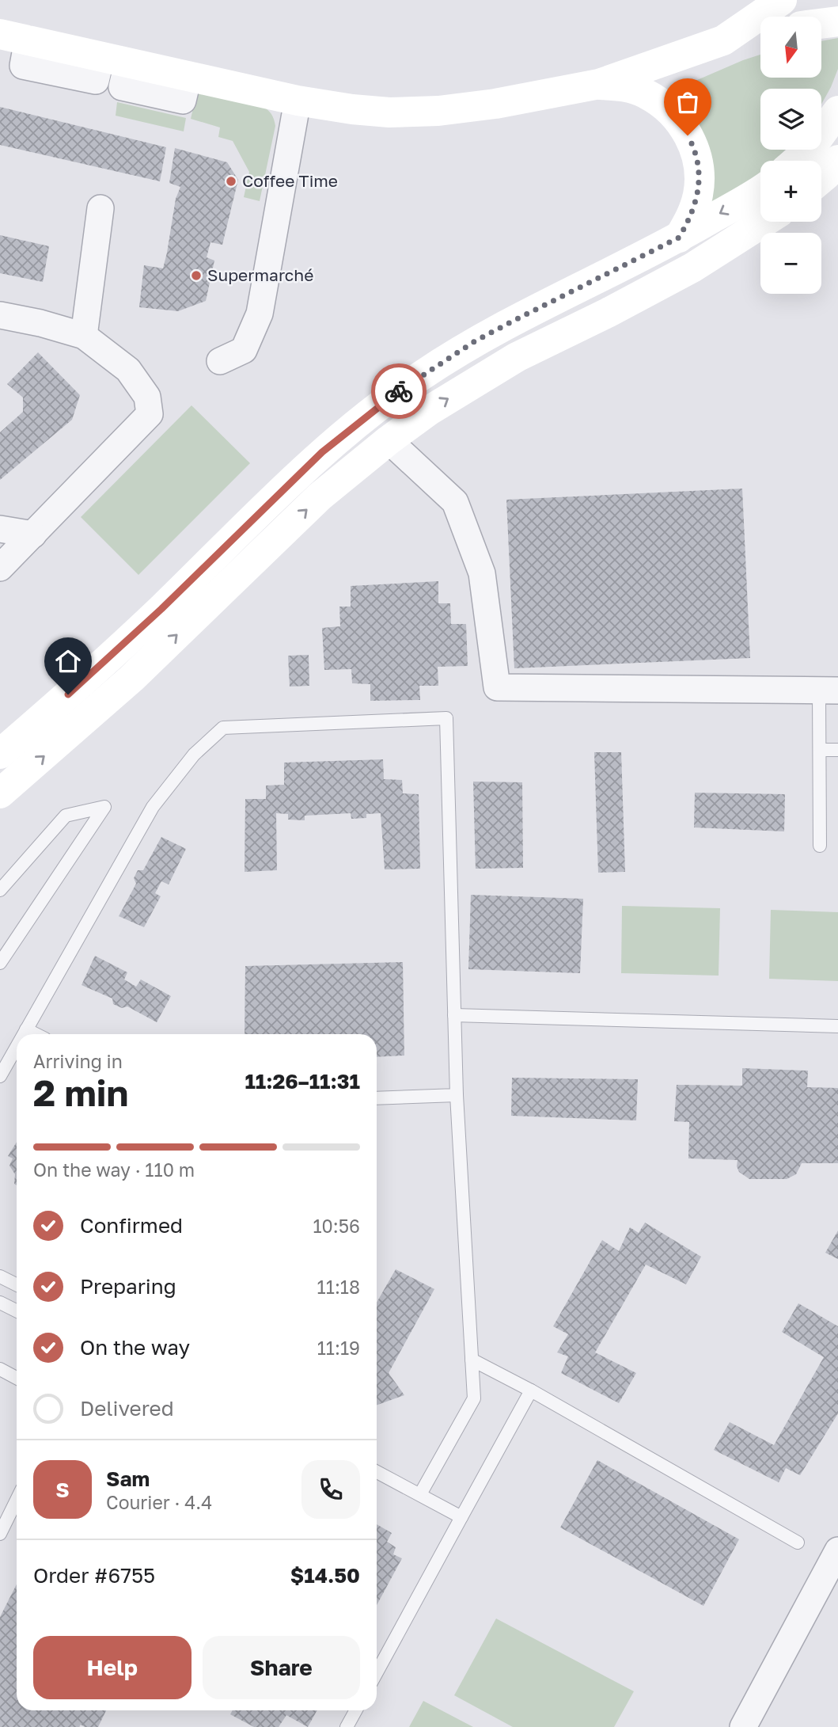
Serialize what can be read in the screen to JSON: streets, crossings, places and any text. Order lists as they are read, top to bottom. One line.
{"places":["Coffee Time","Supermarché"],"north":"bottom","page":{"map_buttons":["+","−"],"heading":["2 min","Arriving in","11:26–11:31"],"panel":["Sam","Courier · 4.4","Order #6755","$14.50"],"bar":"On the way · 110 m","list":[["Confirmed","10:56"],["Preparing","11:18"],["On the way","11:19"],"Delivered"],"round":"S","buttons":["Help","Share"]}}
